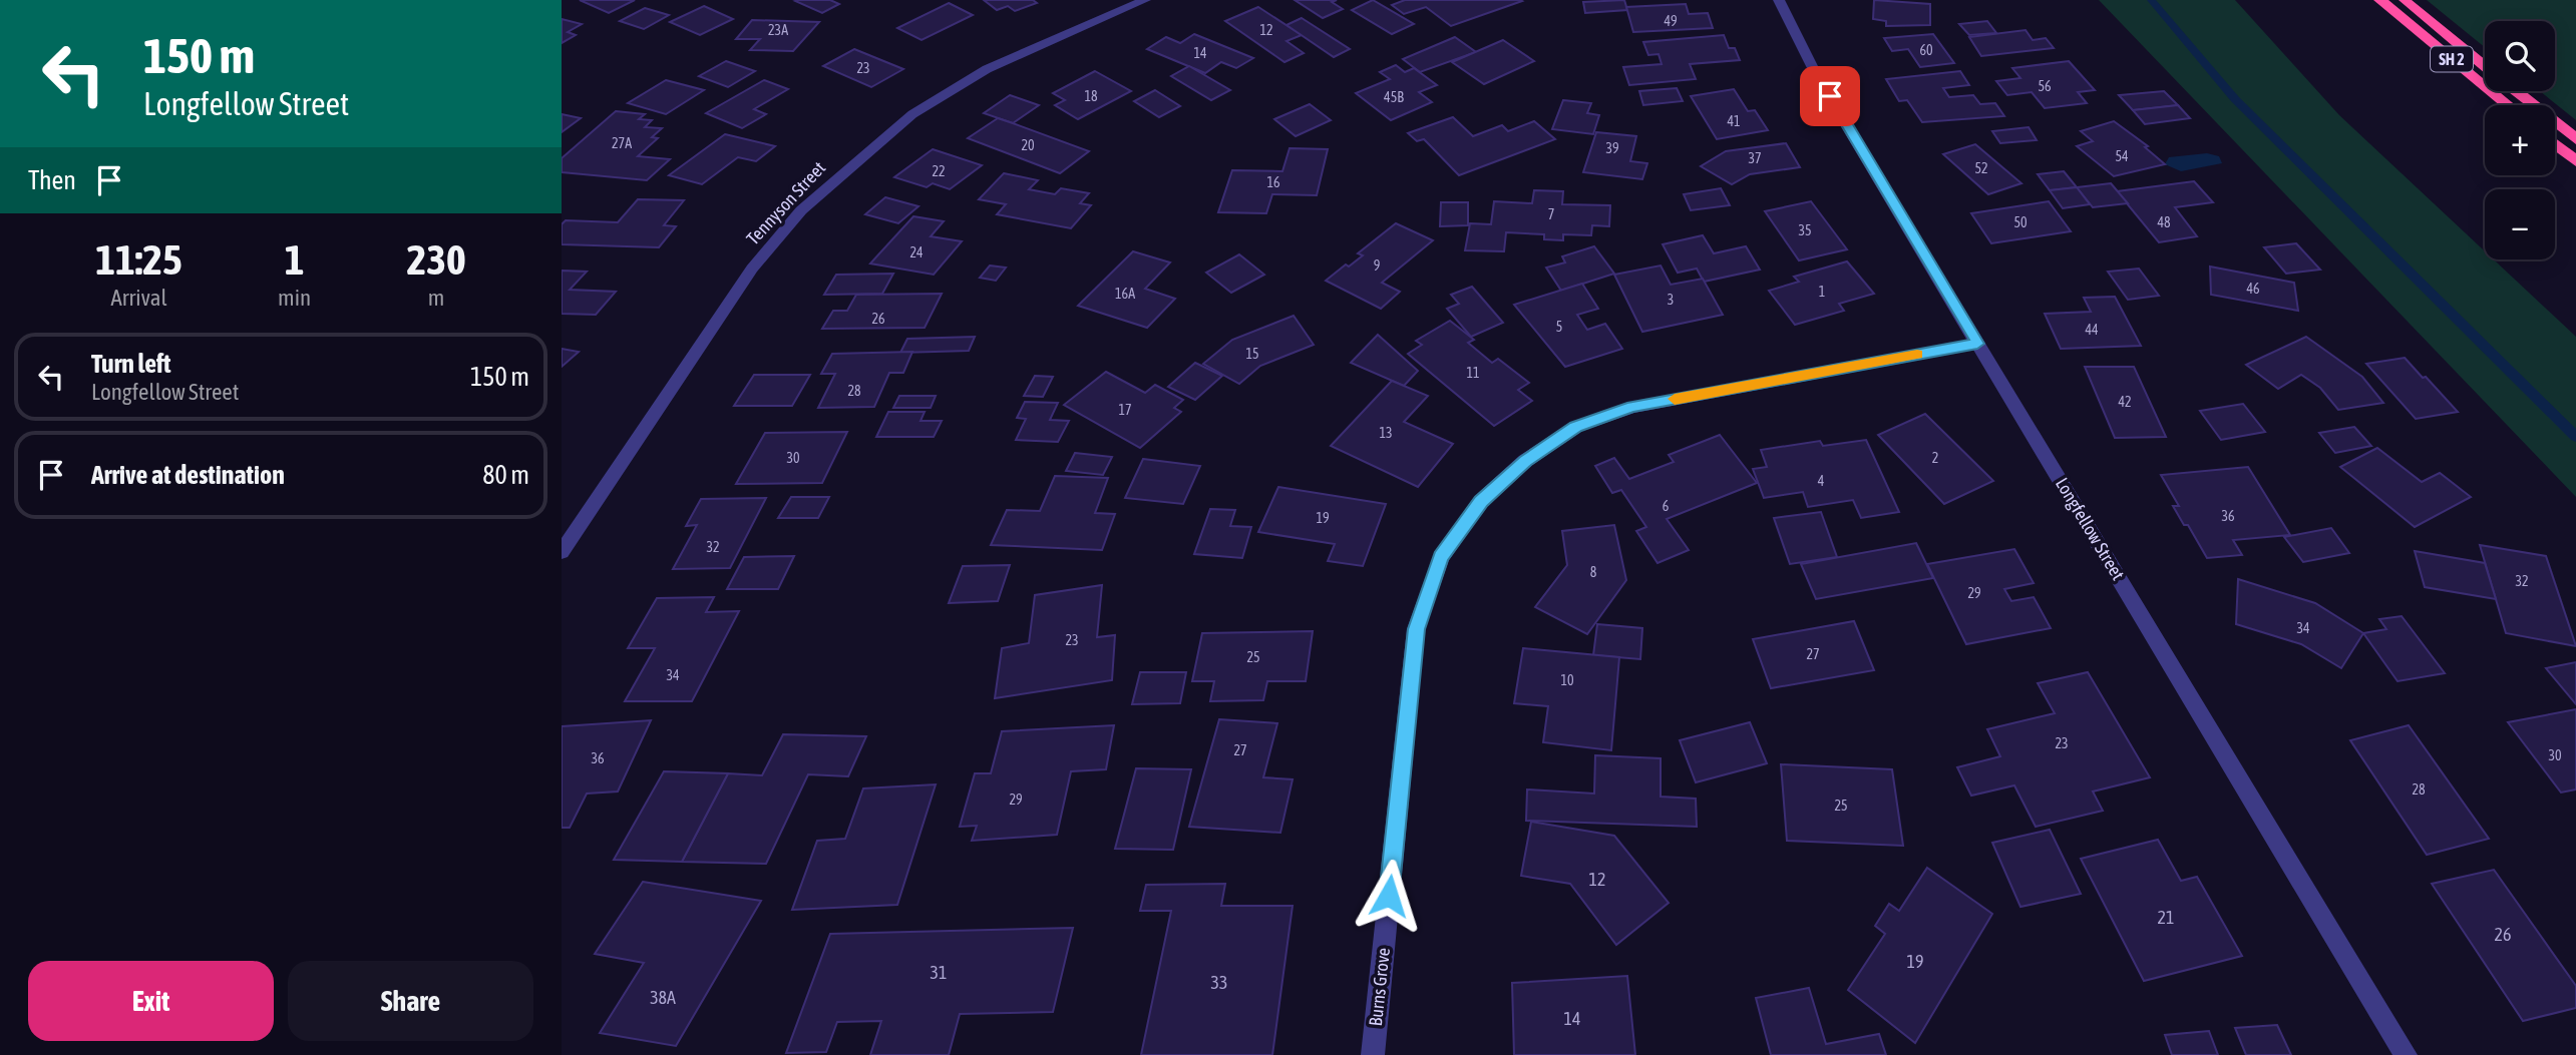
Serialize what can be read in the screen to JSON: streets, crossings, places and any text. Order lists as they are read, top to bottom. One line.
{"streets":{"highway":["SH 2"],"street":["Tennyson Street","Longfellow Street","Burns Grove"]},"crossings":[["Longfellow Street","Burns Grove"]],"house_numbers":["49","23A","12","60","14","23","56","18","45B","41","27A","20","39","54","37","52","22","16","7","50","48","35","24","9","46","1","16A","3","26","5","44","15","11","28","42","17","13","30","2","4","6","36","19","32","8","32","29","34","23","27","25","34","10","23","27","30","36","28","29","25","12","21","26","19","31","33","38A","14"],"page":{"turn":["150 m","Longfellow Street"],"map_buttons":["+","−"],"then":"Then","eta":["11:25","Arrival","1","min","230","m"],"list":[{"name":"Turn left","note":"Longfellow Street","value":"150 m"},{"name":"Arrive at destination","value":"80 m"}],"buttons":["Exit","Share"]}}
